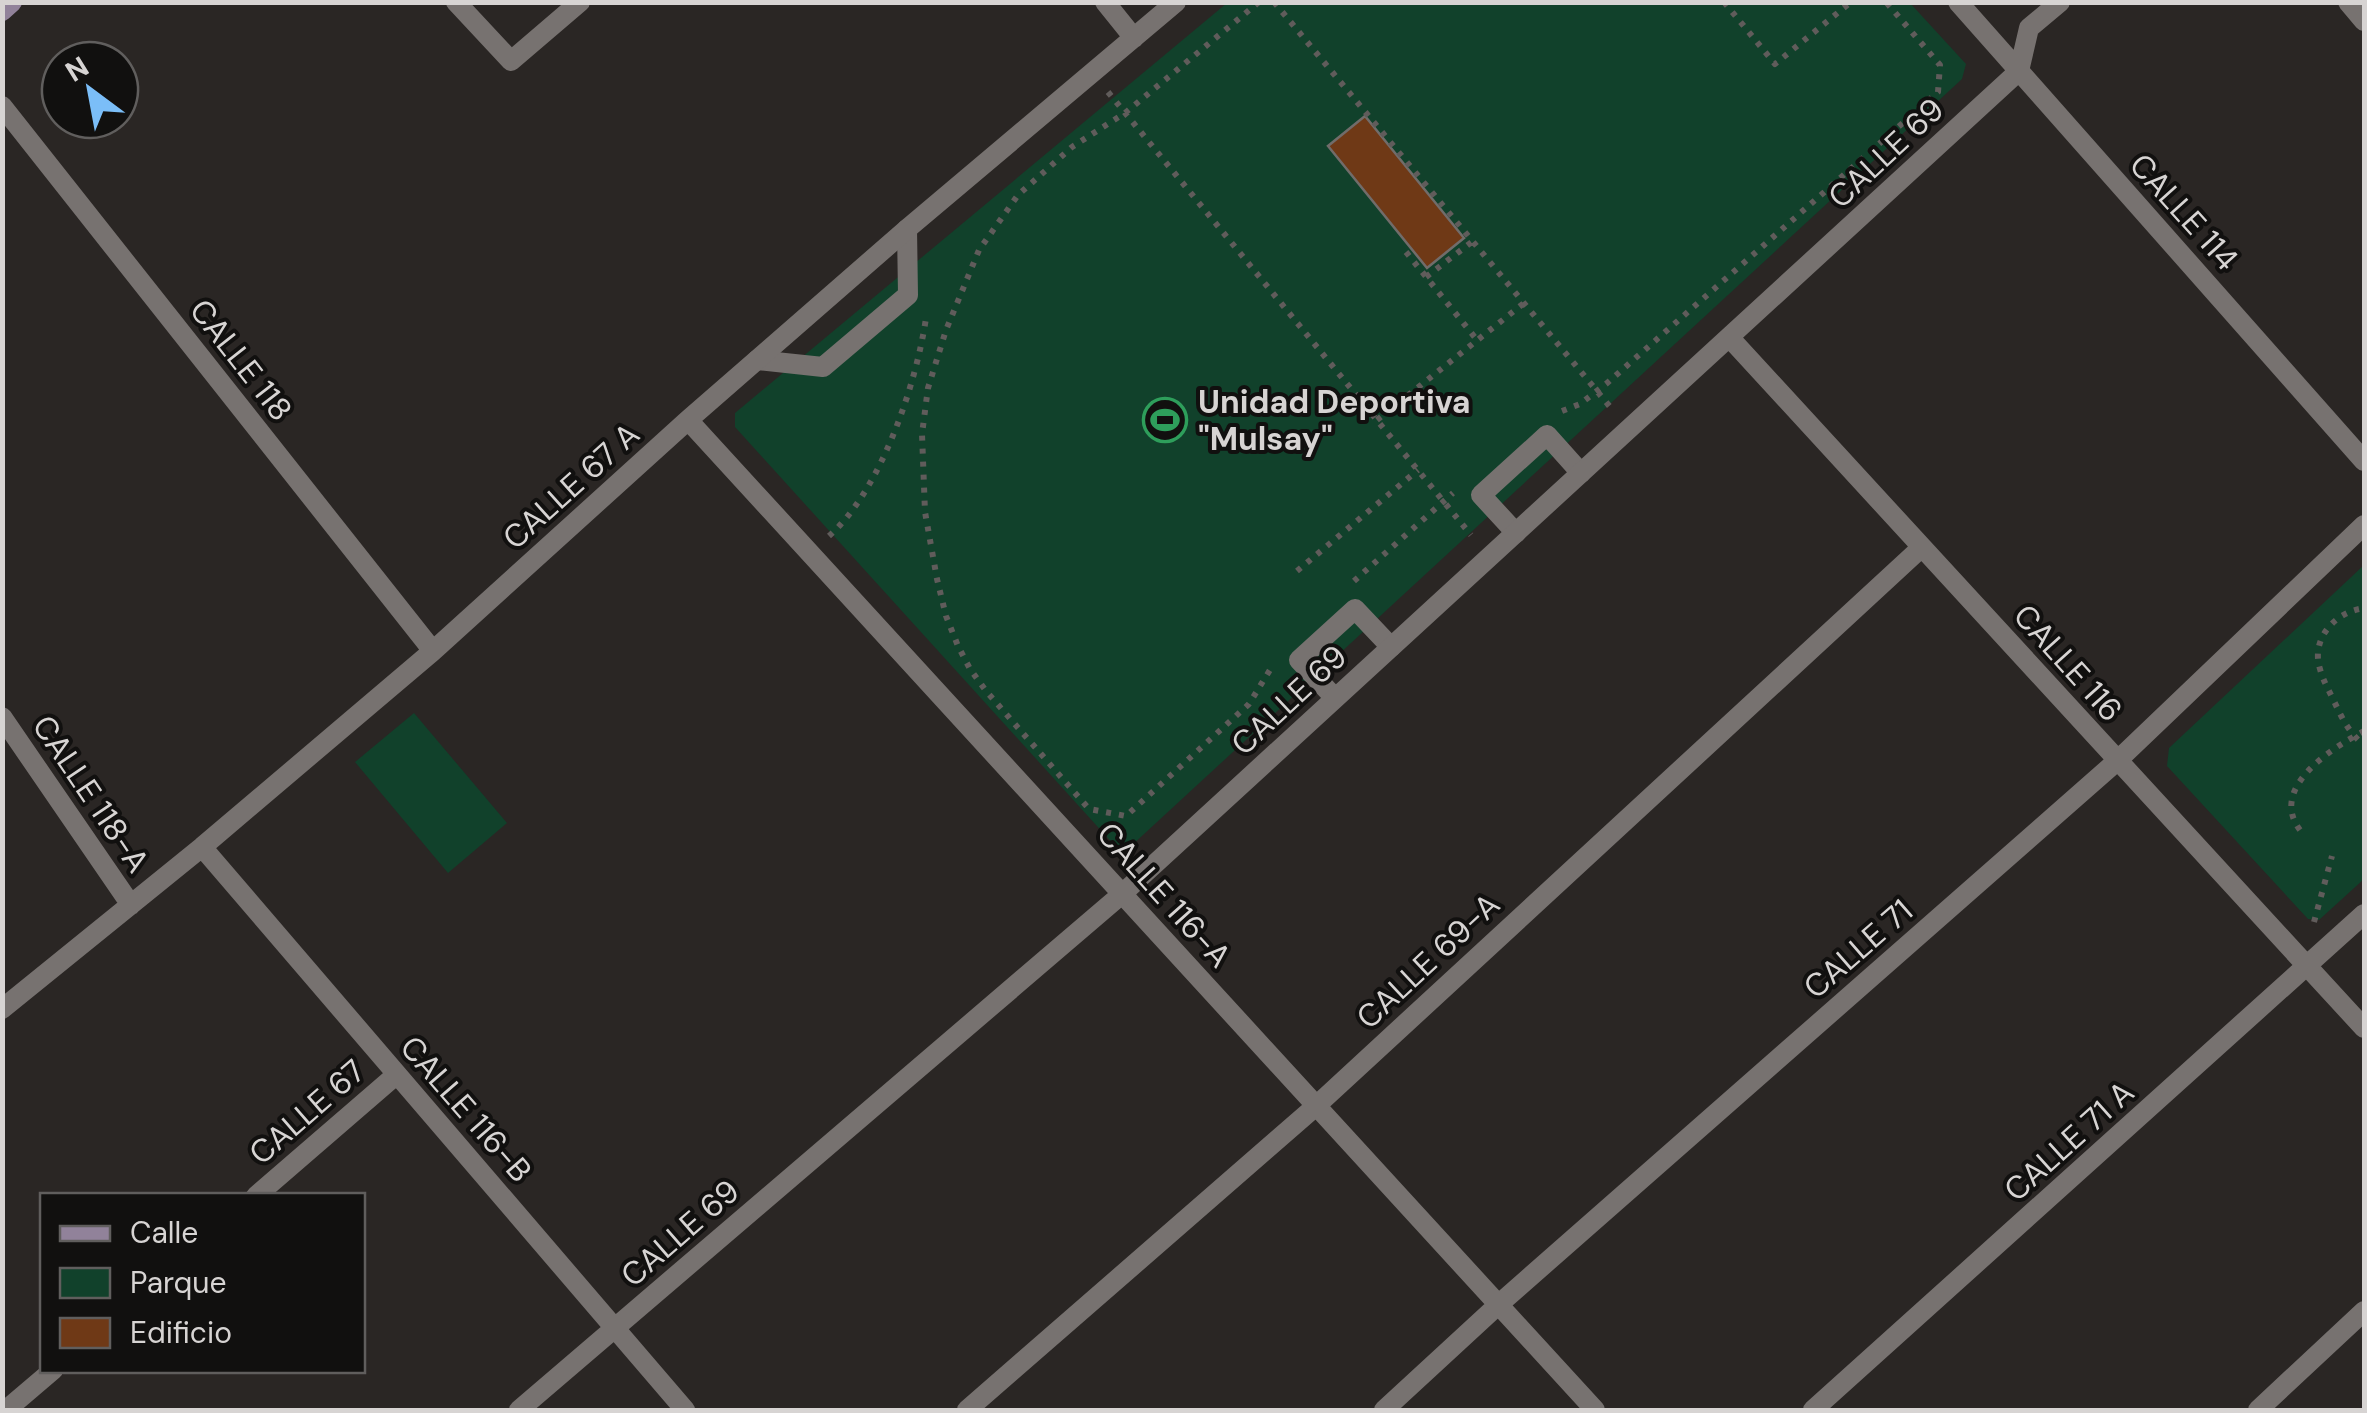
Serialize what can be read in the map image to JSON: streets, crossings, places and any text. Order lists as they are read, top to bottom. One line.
{"streets":{"street":["CALLE 69","CALLE 114","CALLE 118","CALLE 67 A","CALLE 116","CALLE 118-A","CALLE 116-A","CALLE 71","CALLE 69-A","CALLE 116-B","CALLE 67","CALLE 71 A"]},"crossings":[["CALLE 69","CALLE 114"],["CALLE 69","CALLE 116"],["CALLE 69","CALLE 116-A"],["CALLE 69","CALLE 116-B"],["CALLE 118","CALLE 67 A"],["CALLE 67 A","CALLE 118-A"],["CALLE 67 A","CALLE 116-A"],["CALLE 67 A","CALLE 116-B"],["CALLE 116","CALLE 71"],["CALLE 116","CALLE 69-A"],["CALLE 116","CALLE 71 A"],["CALLE 116-A","CALLE 71"],["CALLE 116-A","CALLE 69-A"],["CALLE 116-B","CALLE 67"]],"places":{"sports":["Unidad Deportiva \"Mulsay\""]},"legend":["Calle","Parque","Edificio"],"north":"top left"}
